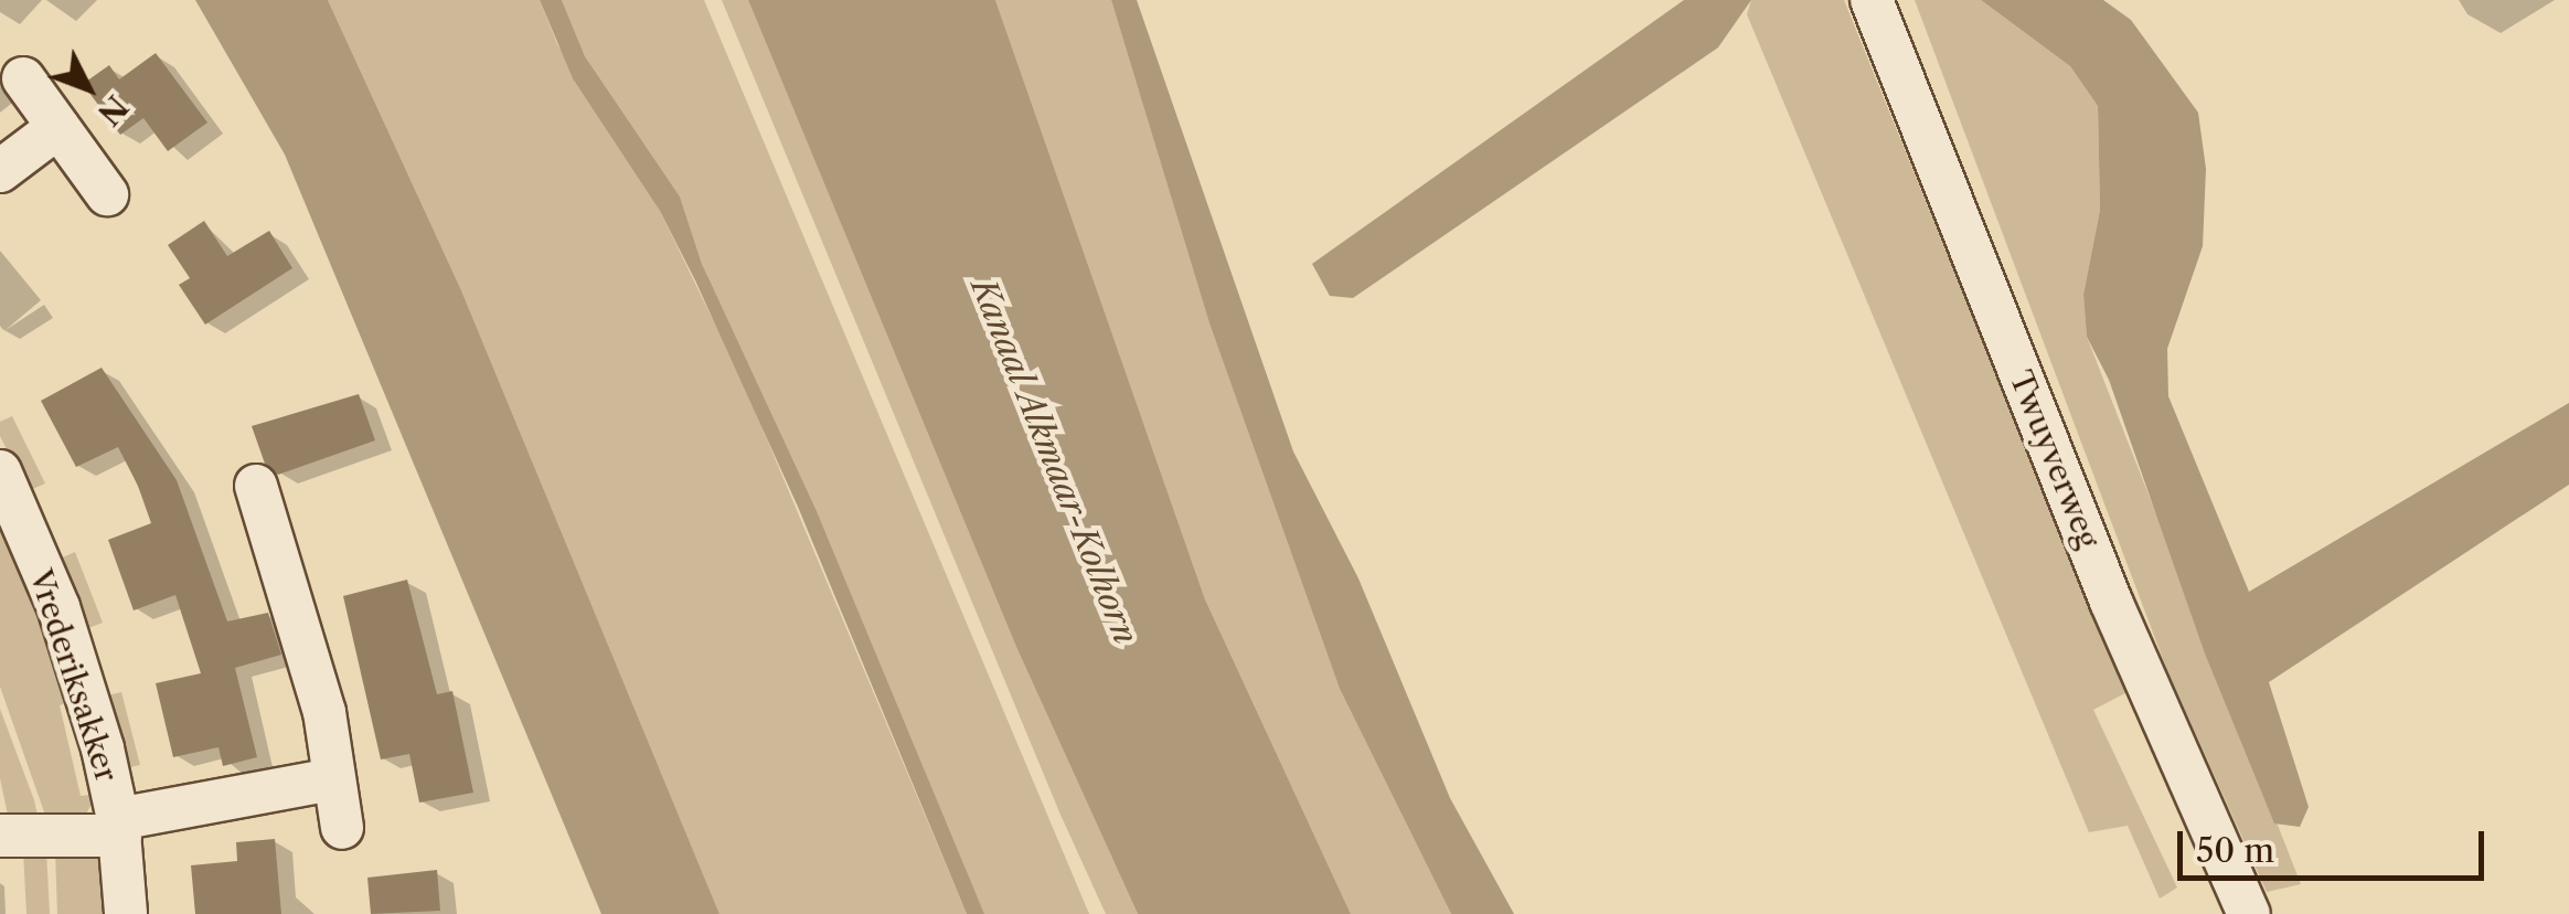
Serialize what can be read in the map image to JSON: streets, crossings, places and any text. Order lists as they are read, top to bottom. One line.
{"streets":{"street":["Twuyverweg","Vrederiksakker"]},"water":["Kanaal Alkmaar-Kolhorn"],"scale_bar":"50 m","north":"bottom right"}
